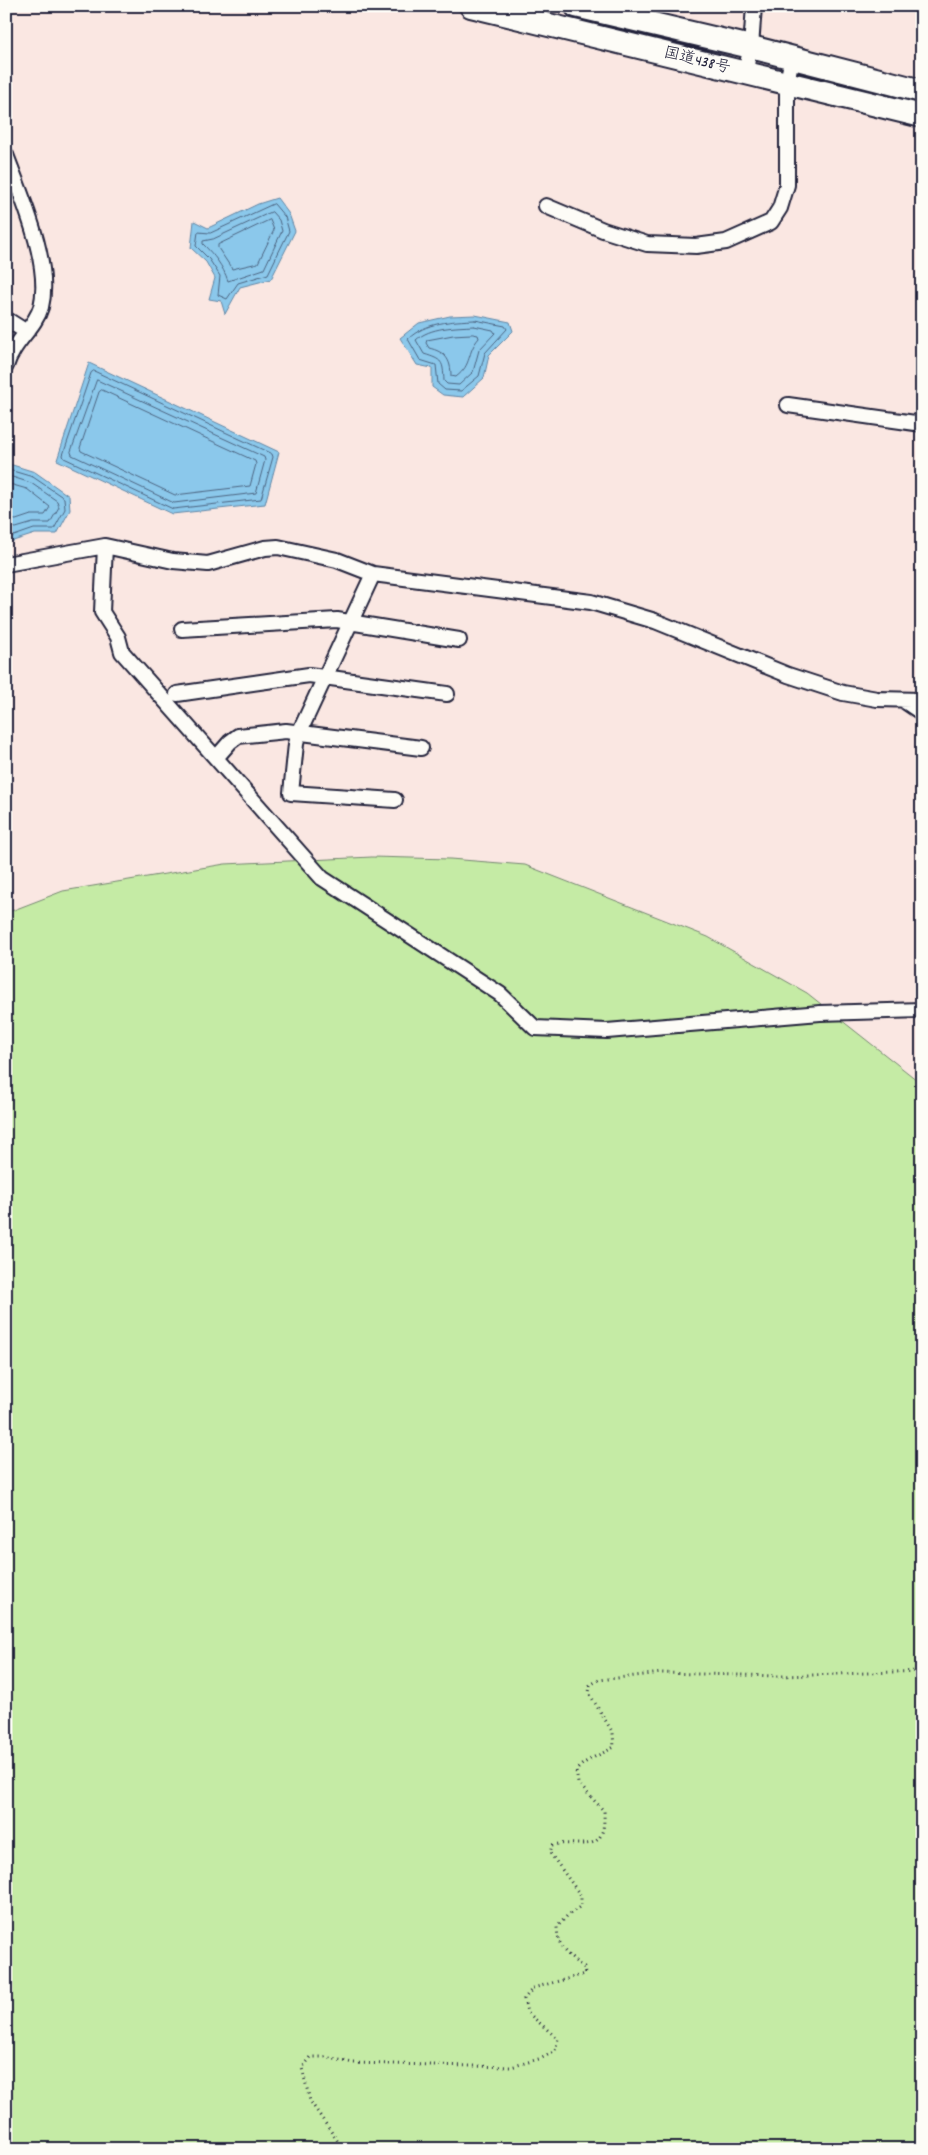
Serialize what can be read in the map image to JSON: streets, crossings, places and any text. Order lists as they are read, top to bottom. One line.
{"streets":{"highway":["国道438号"]}}
